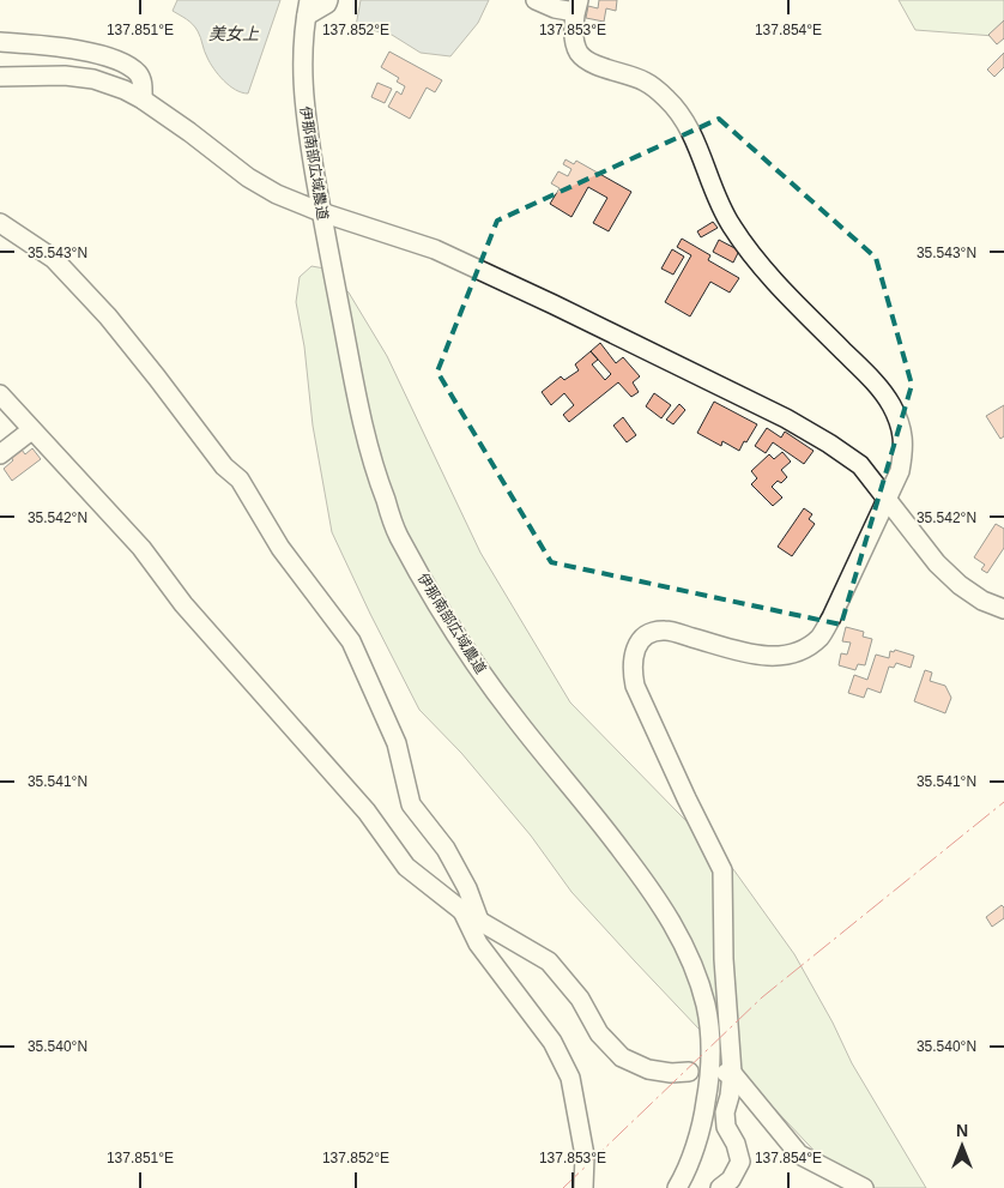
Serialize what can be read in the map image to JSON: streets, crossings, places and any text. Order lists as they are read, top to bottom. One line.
{"streets":{"street":["伊那南部広域農道"]},"water":["美女上"],"north":"top","coordinates":["137.851°E","137.852°E","137.853°E","137.854°E","35.543°N","35.542°N","35.541°N","35.540°N"]}
